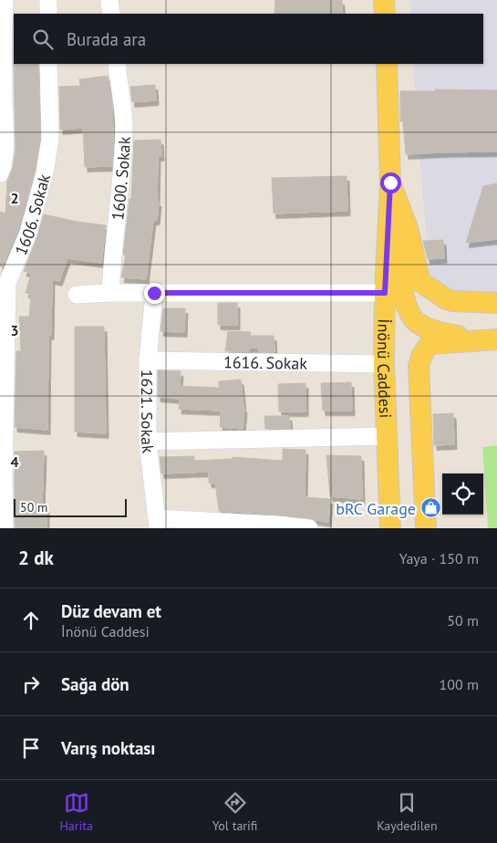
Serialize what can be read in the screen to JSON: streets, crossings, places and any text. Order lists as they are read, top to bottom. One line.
{"streets":{"main road":["İnönü Caddesi"],"street":["1600. Sokak","1606. Sokak","1616. Sokak","1621. Sokak"]},"crossings":[["1616. Sokak","İnönü Caddesi"],["1616. Sokak","1621. Sokak"]],"places":{"shop":["bRC Garage"]},"scale_bar":"50 m","page":{"search":"Burada ara","scale":"50 m","heading":["2 dk","Yaya · 150 m"],"list":[["Düz devam et","İnönü Caddesi","50 m"],["Sağa dön","100 m"],"Varış noktası"],"nav":["Harita","Yol tarifi","Kaydedilen"]},"grid":{"rows":["2","3","4"]}}
